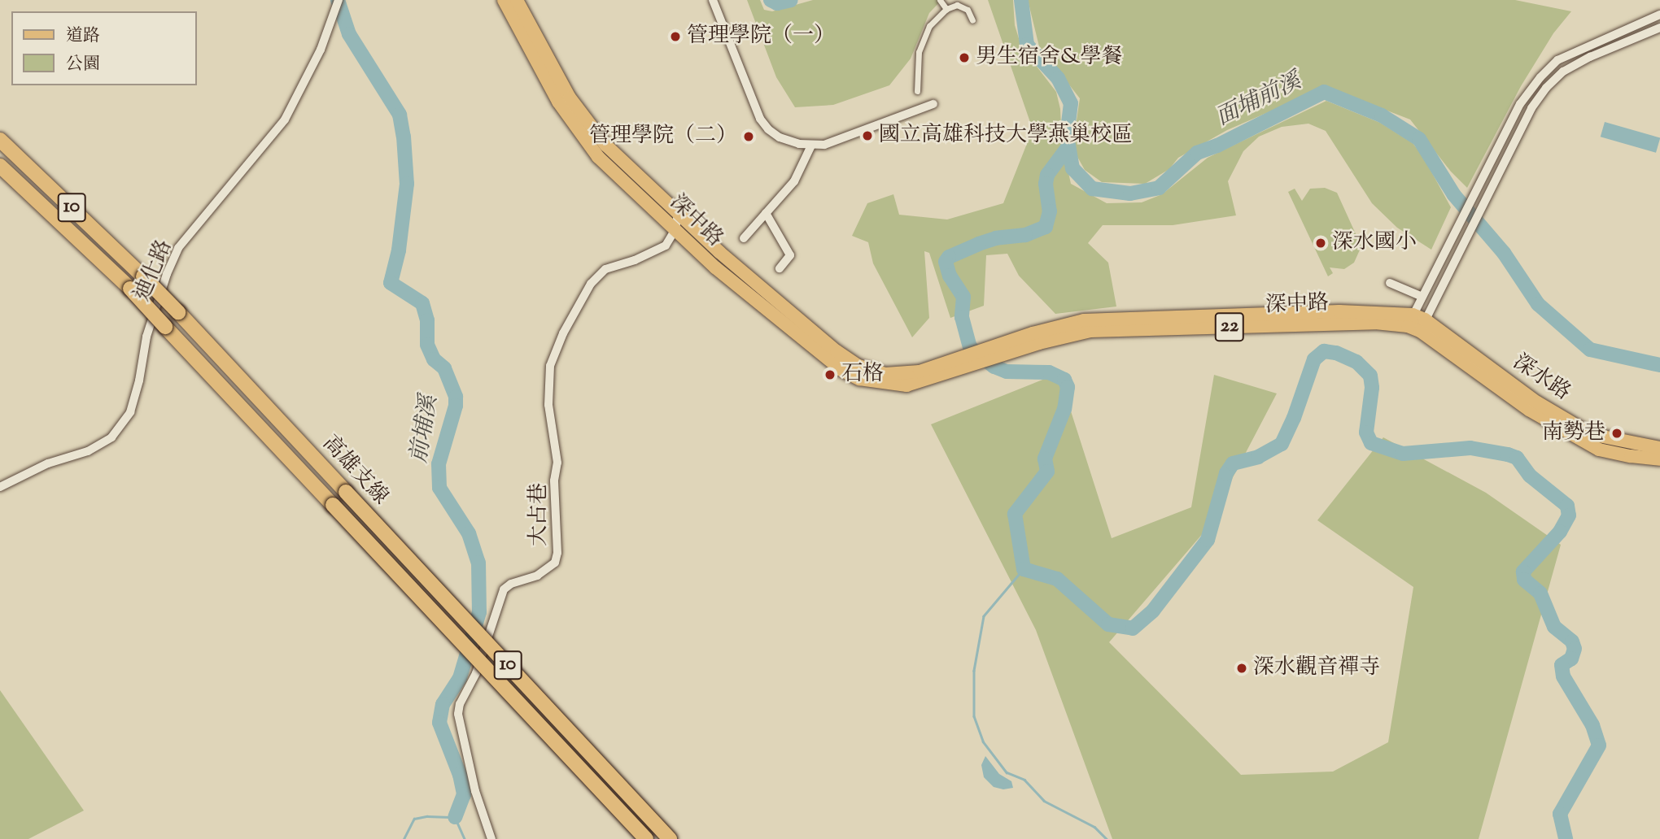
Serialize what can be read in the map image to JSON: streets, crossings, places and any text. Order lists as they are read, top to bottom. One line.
{"streets":{"highway":["10","高雄支線"],"main road":["深中路","22","深水路"],"street":["迪化路","大占巷"]},"crossings":[["深中路","深水路"],["深中路","大占巷"]],"water":["面埔前溪","前埔溪"],"places":["管理學院（一）","男生宿舍&學餐","國立高雄科技大學燕巢校區","管理學院（二）","深水國小","石格","南勢巷","深水觀音禪寺"],"legend":["道路","公園"]}
